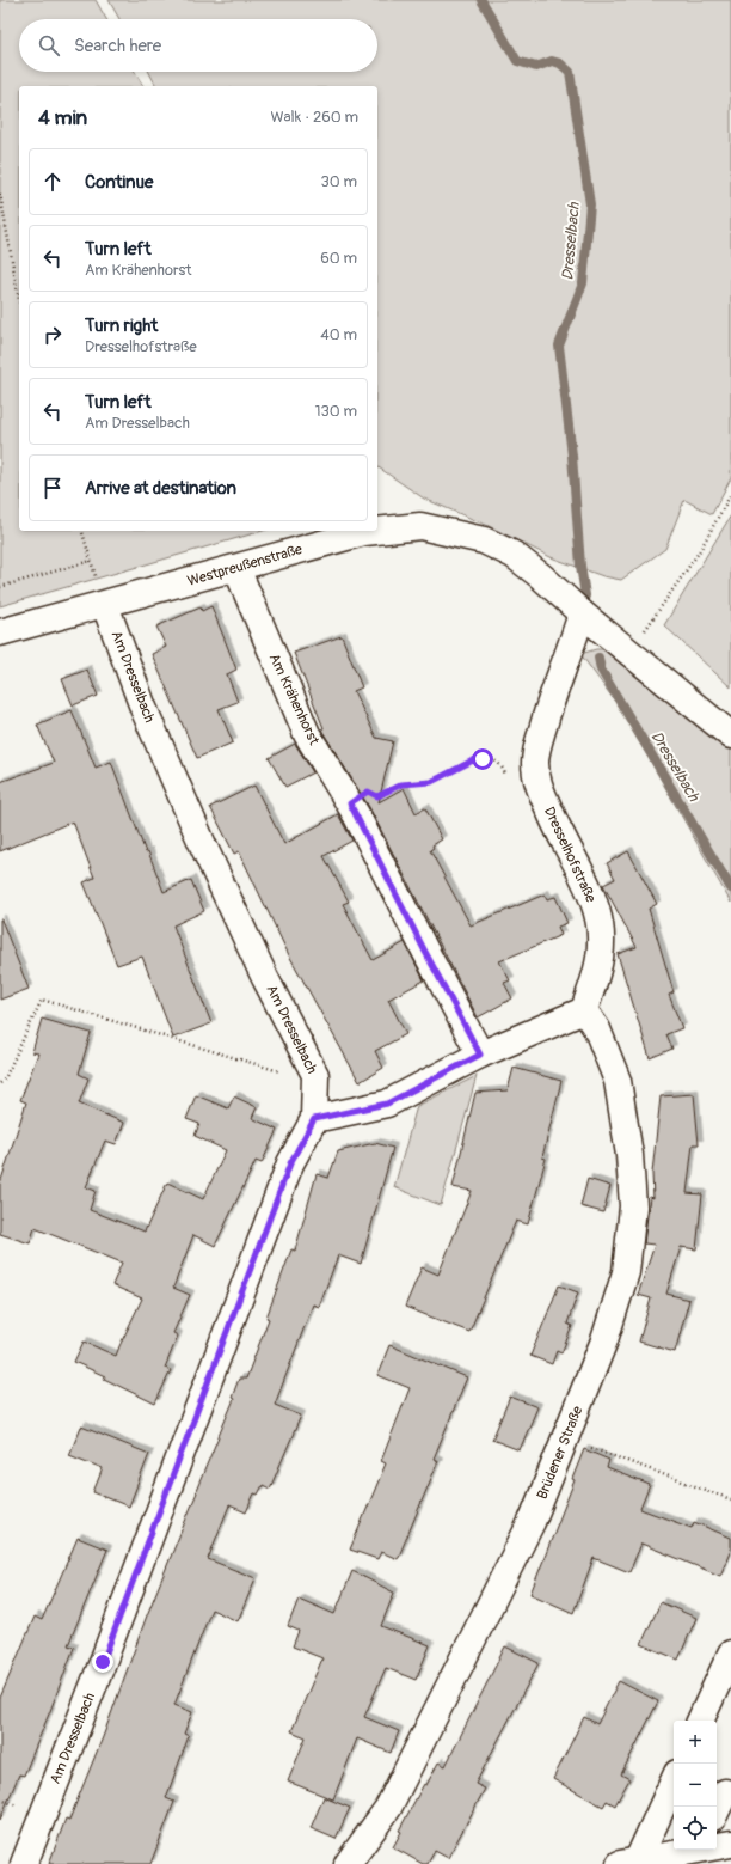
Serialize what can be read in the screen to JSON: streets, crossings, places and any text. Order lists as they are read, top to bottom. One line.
{"streets":{"street":["Westpreußenstraße","Am Dresselbach","Am Krähenhorst","Dresselhofstraße","Brüdener Straße"]},"crossings":[["Westpreußenstraße","Am Dresselbach"],["Westpreußenstraße","Am Krähenhorst"],["Westpreußenstraße","Dresselhofstraße"],["Dresselhofstraße","Brüdener Straße"]],"water":["Dresselbach"],"page":{"search":"Search here","heading":["4 min","Walk · 260 m"],"list":[["Continue","30 m"],["Turn left","Am Krähenhorst","60 m"],["Turn right","Dresselhofstraße","40 m"],["Turn left","Am Dresselbach","130 m"],"Arrive at destination"],"map_buttons":["+","−"]}}
